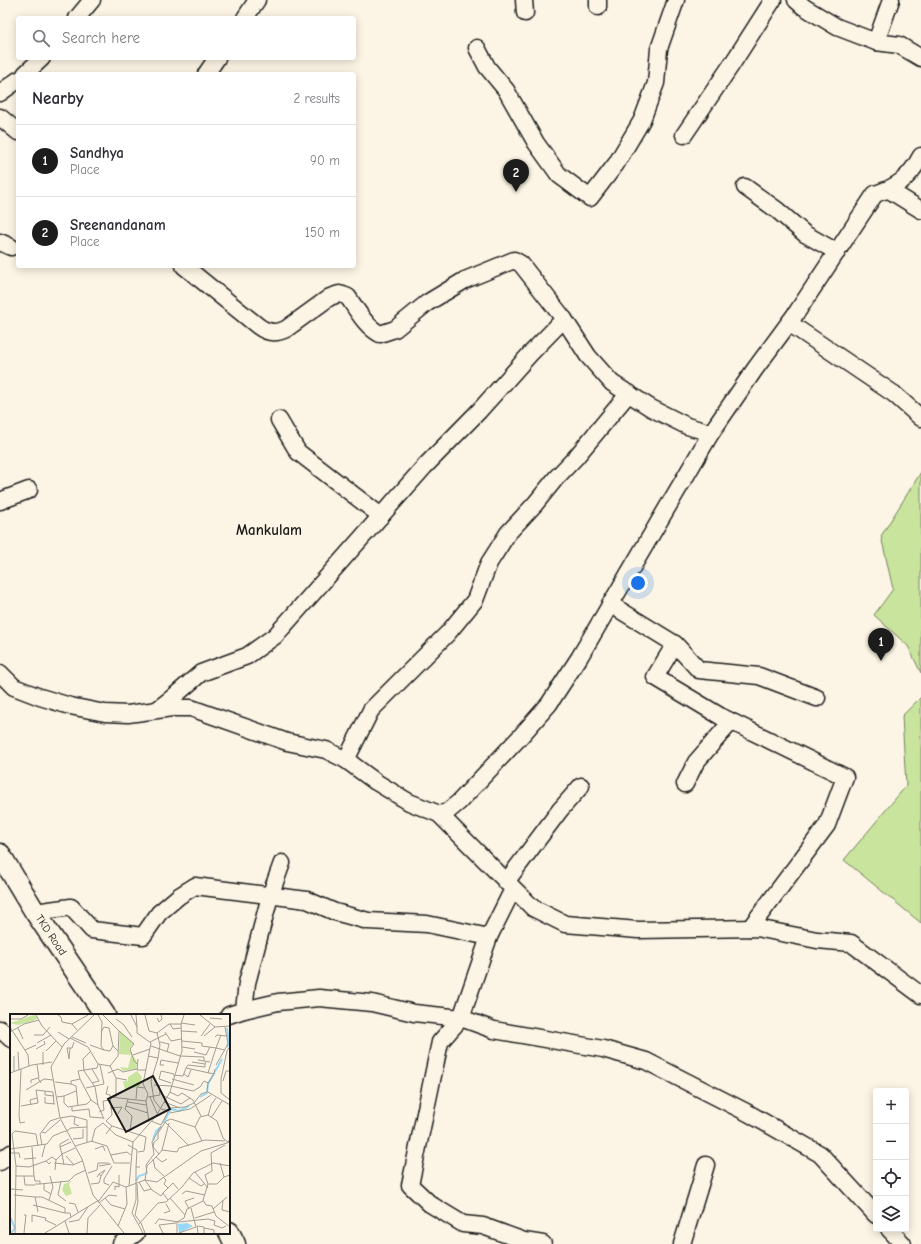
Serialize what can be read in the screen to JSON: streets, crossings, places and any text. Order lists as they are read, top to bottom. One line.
{"streets":{"street":["TKD Road"]},"districts":["Mankulam"],"page":{"search":"Search here","heading":["Nearby","2 results"],"list":[{"mark":"1","name":"Sandhya","note":"Place","value":"90 m"},{"mark":"2","name":"Sreenandanam","note":"Place","value":"150 m"}],"pins":["2","1"],"map_buttons":["+","−"]}}
